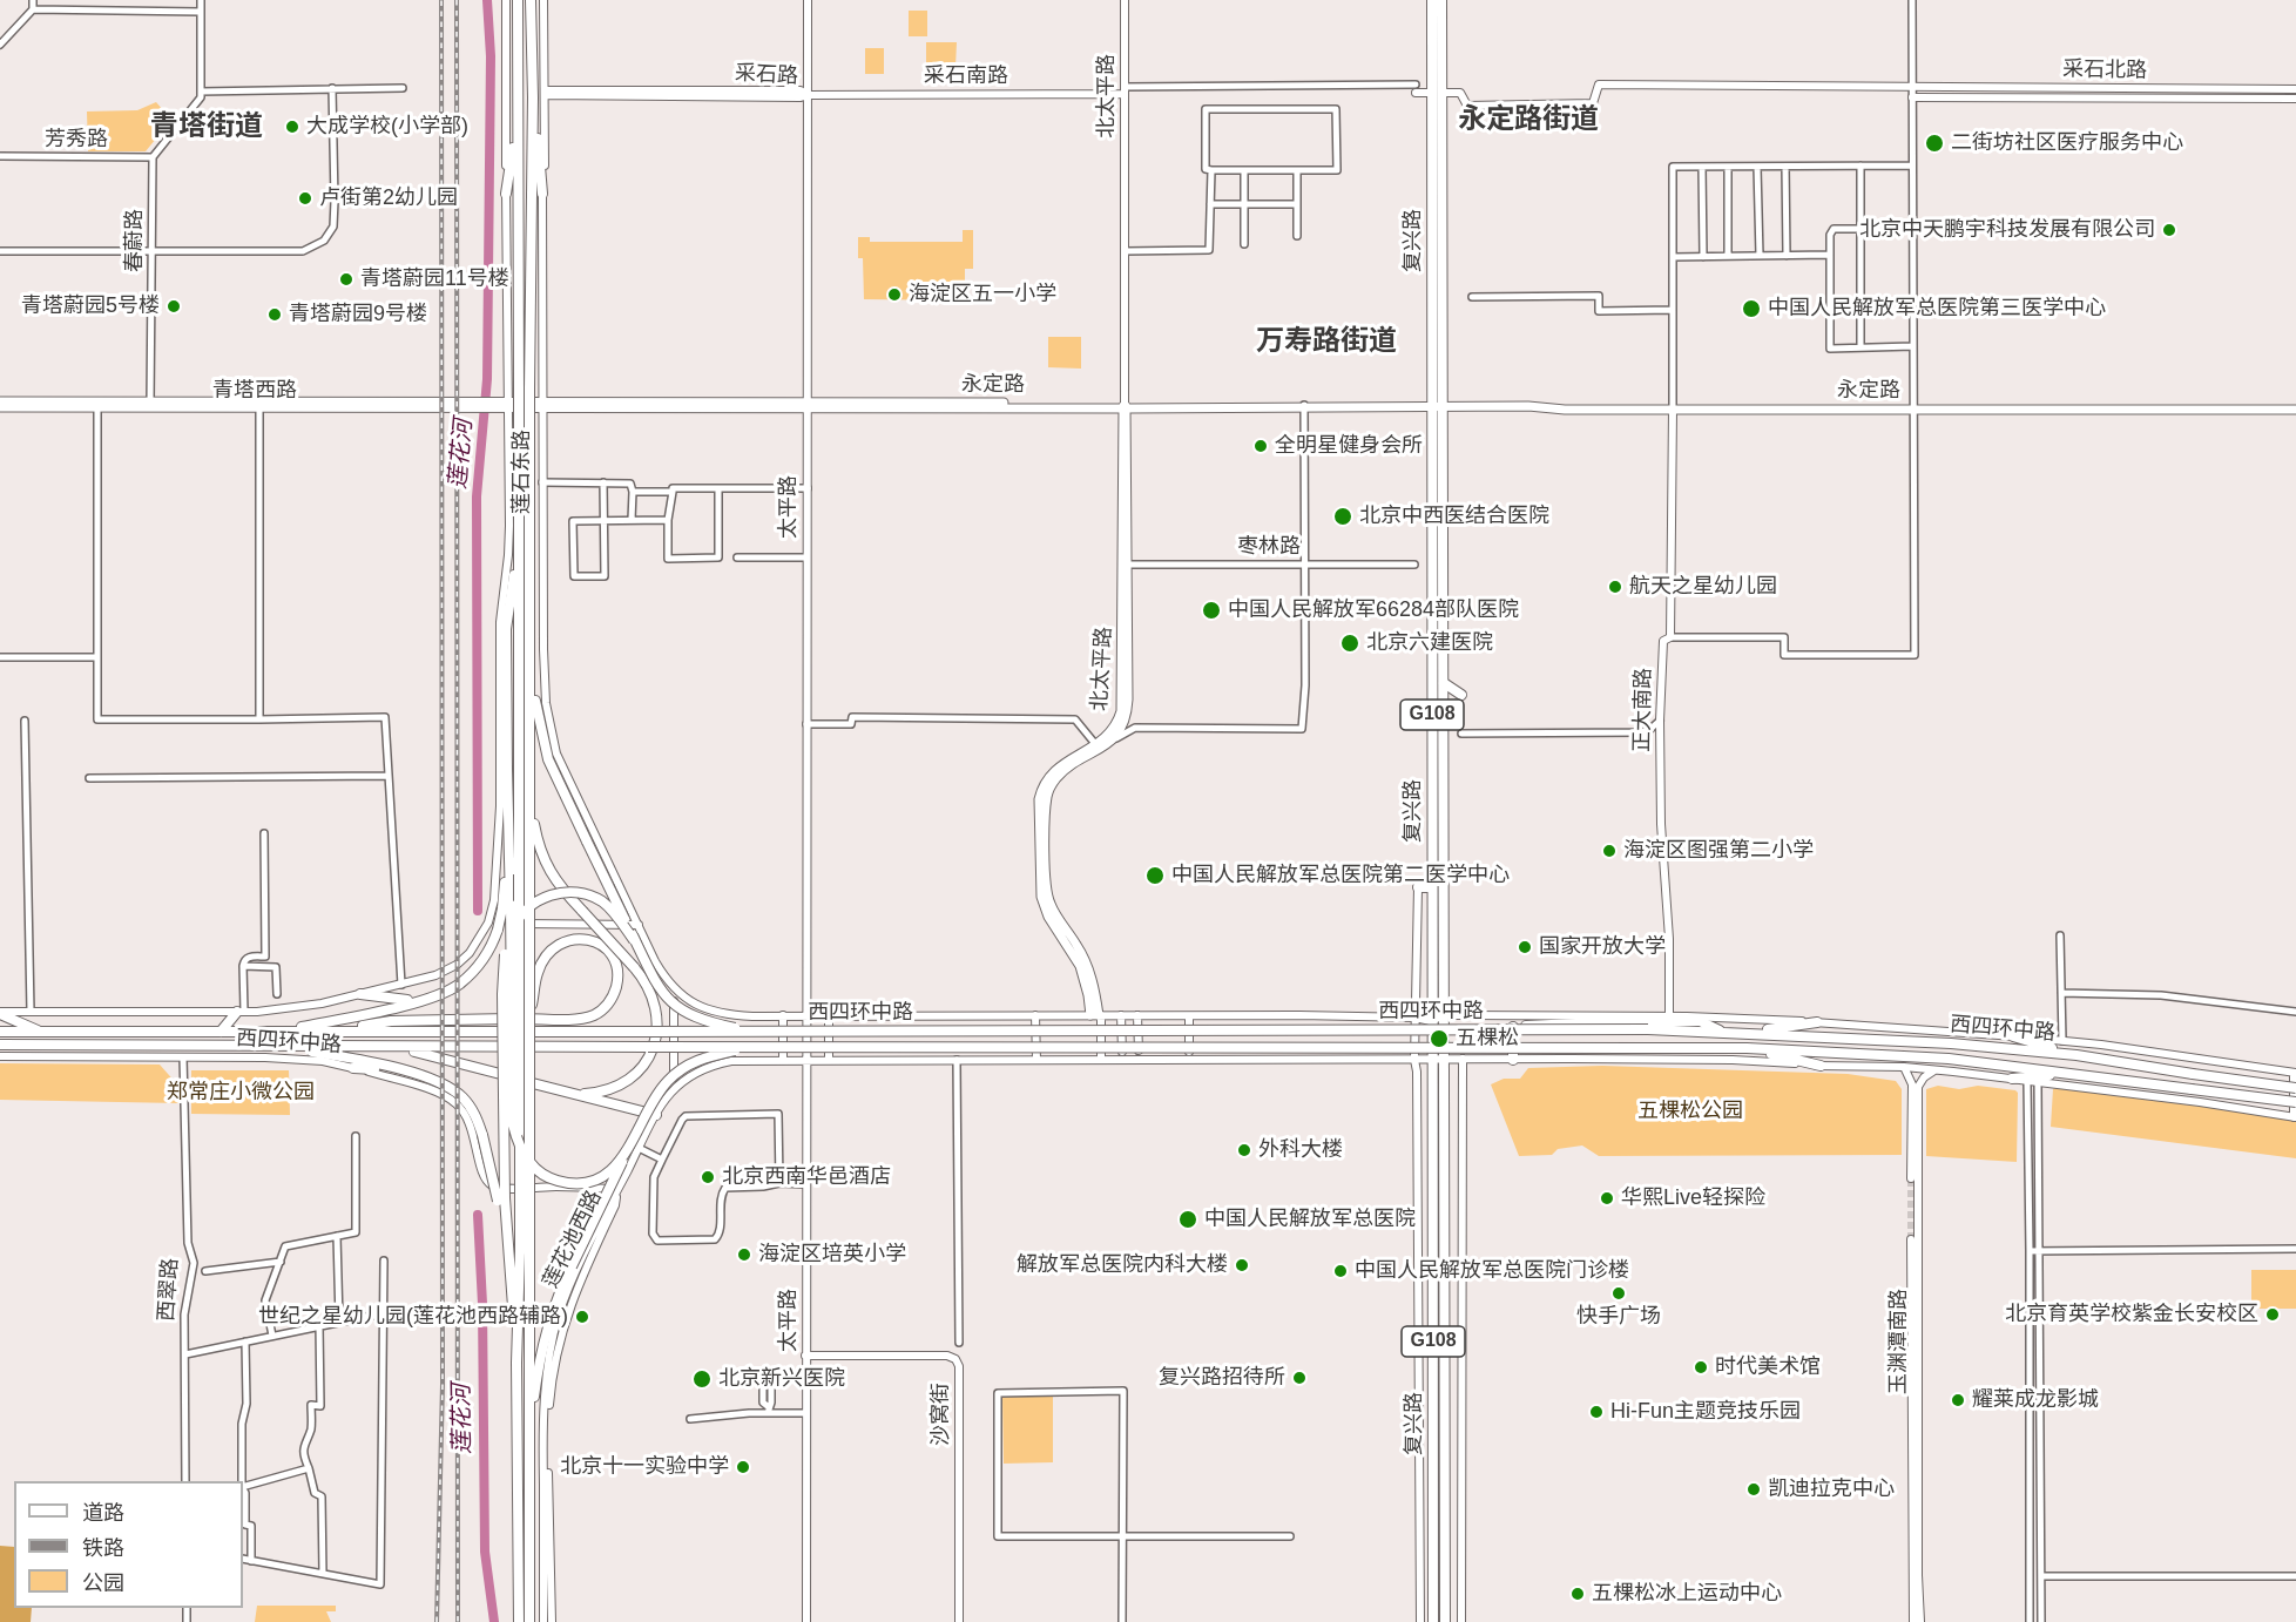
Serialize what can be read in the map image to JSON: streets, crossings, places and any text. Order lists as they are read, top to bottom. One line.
{"streets":{"highway":["复兴路","莲石东路","G108","西四环中路","莲花池西路"],"main road":["北太平路","永定路","青塔西路"],"street":["采石北路","采石路","采石南路","芳秀路","春蔚路","太平路","枣林路","正大南路","西翠路","玉渊潭南路","沙窝街"]},"crossings":[["采石北路","复兴路"],["采石路","采石南路"],["采石路","莲石东路"],["采石路","太平路"],["采石南路","北太平路"],["采石南路","太平路"],["北太平路","永定路"],["北太平路","枣林路"],["北太平路","西四环中路"],["芳秀路","春蔚路"],["春蔚路","青塔西路"],["复兴路","永定路"],["复兴路","西四环中路"],["永定路","青塔西路"],["永定路","莲石东路"],["永定路","太平路"],["永定路","正大南路"],["青塔西路","莲石东路"],["莲石东路","西四环中路"],["莲石东路","莲花池西路"],["太平路","西四环中路"],["太平路","沙窝街"],["正大南路","西四环中路"],["西四环中路","莲花池西路"],["西四环中路","西翠路"]],"districts":["永定路街道","青塔街道","万寿路街道"],"water":["莲花河"],"parks":["郑常庄小微公园","五棵松公园"],"places":["大成学校(小学部)","二街坊社区医疗服务中心","卢街第2幼儿园","北京中天鹏宇科技发展有限公司","青塔蔚园11号楼","海淀区五一小学","青塔蔚园5号楼","中国人民解放军总医院第三医学中心","青塔蔚园9号楼","全明星健身会所","北京中西医结合医院","航天之星幼儿园","中国人民解放军66284部队医院","北京六建医院","海淀区图强第二小学","中国人民解放军总医院第二医学中心","国家开放大学","五棵松","外科大楼","北京西南华邑酒店","华熙Live轻探险","中国人民解放军总医院","海淀区培英小学","解放军总医院内科大楼","中国人民解放军总医院门诊楼","快手广场","北京育英学校紫金长安校区","世纪之星幼儿园(莲花池西路辅路)","时代美术馆","复兴路招待所","北京新兴医院","耀莱成龙影城","Hi-Fun主题竞技乐园","北京十一实验中学","凯迪拉克中心","五棵松冰上运动中心"],"legend":["道路","铁路","公园"]}
